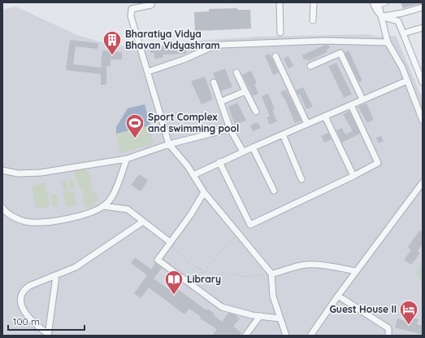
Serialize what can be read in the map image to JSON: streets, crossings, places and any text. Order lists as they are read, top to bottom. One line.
{"places":{"building":["Bharatiya Vidya Bhavan Vidyashram"],"sports":["Sport Complex and swimming pool"],"library":["Library"],"hotel":["Guest House II"]},"scale_bar":"100 m"}
